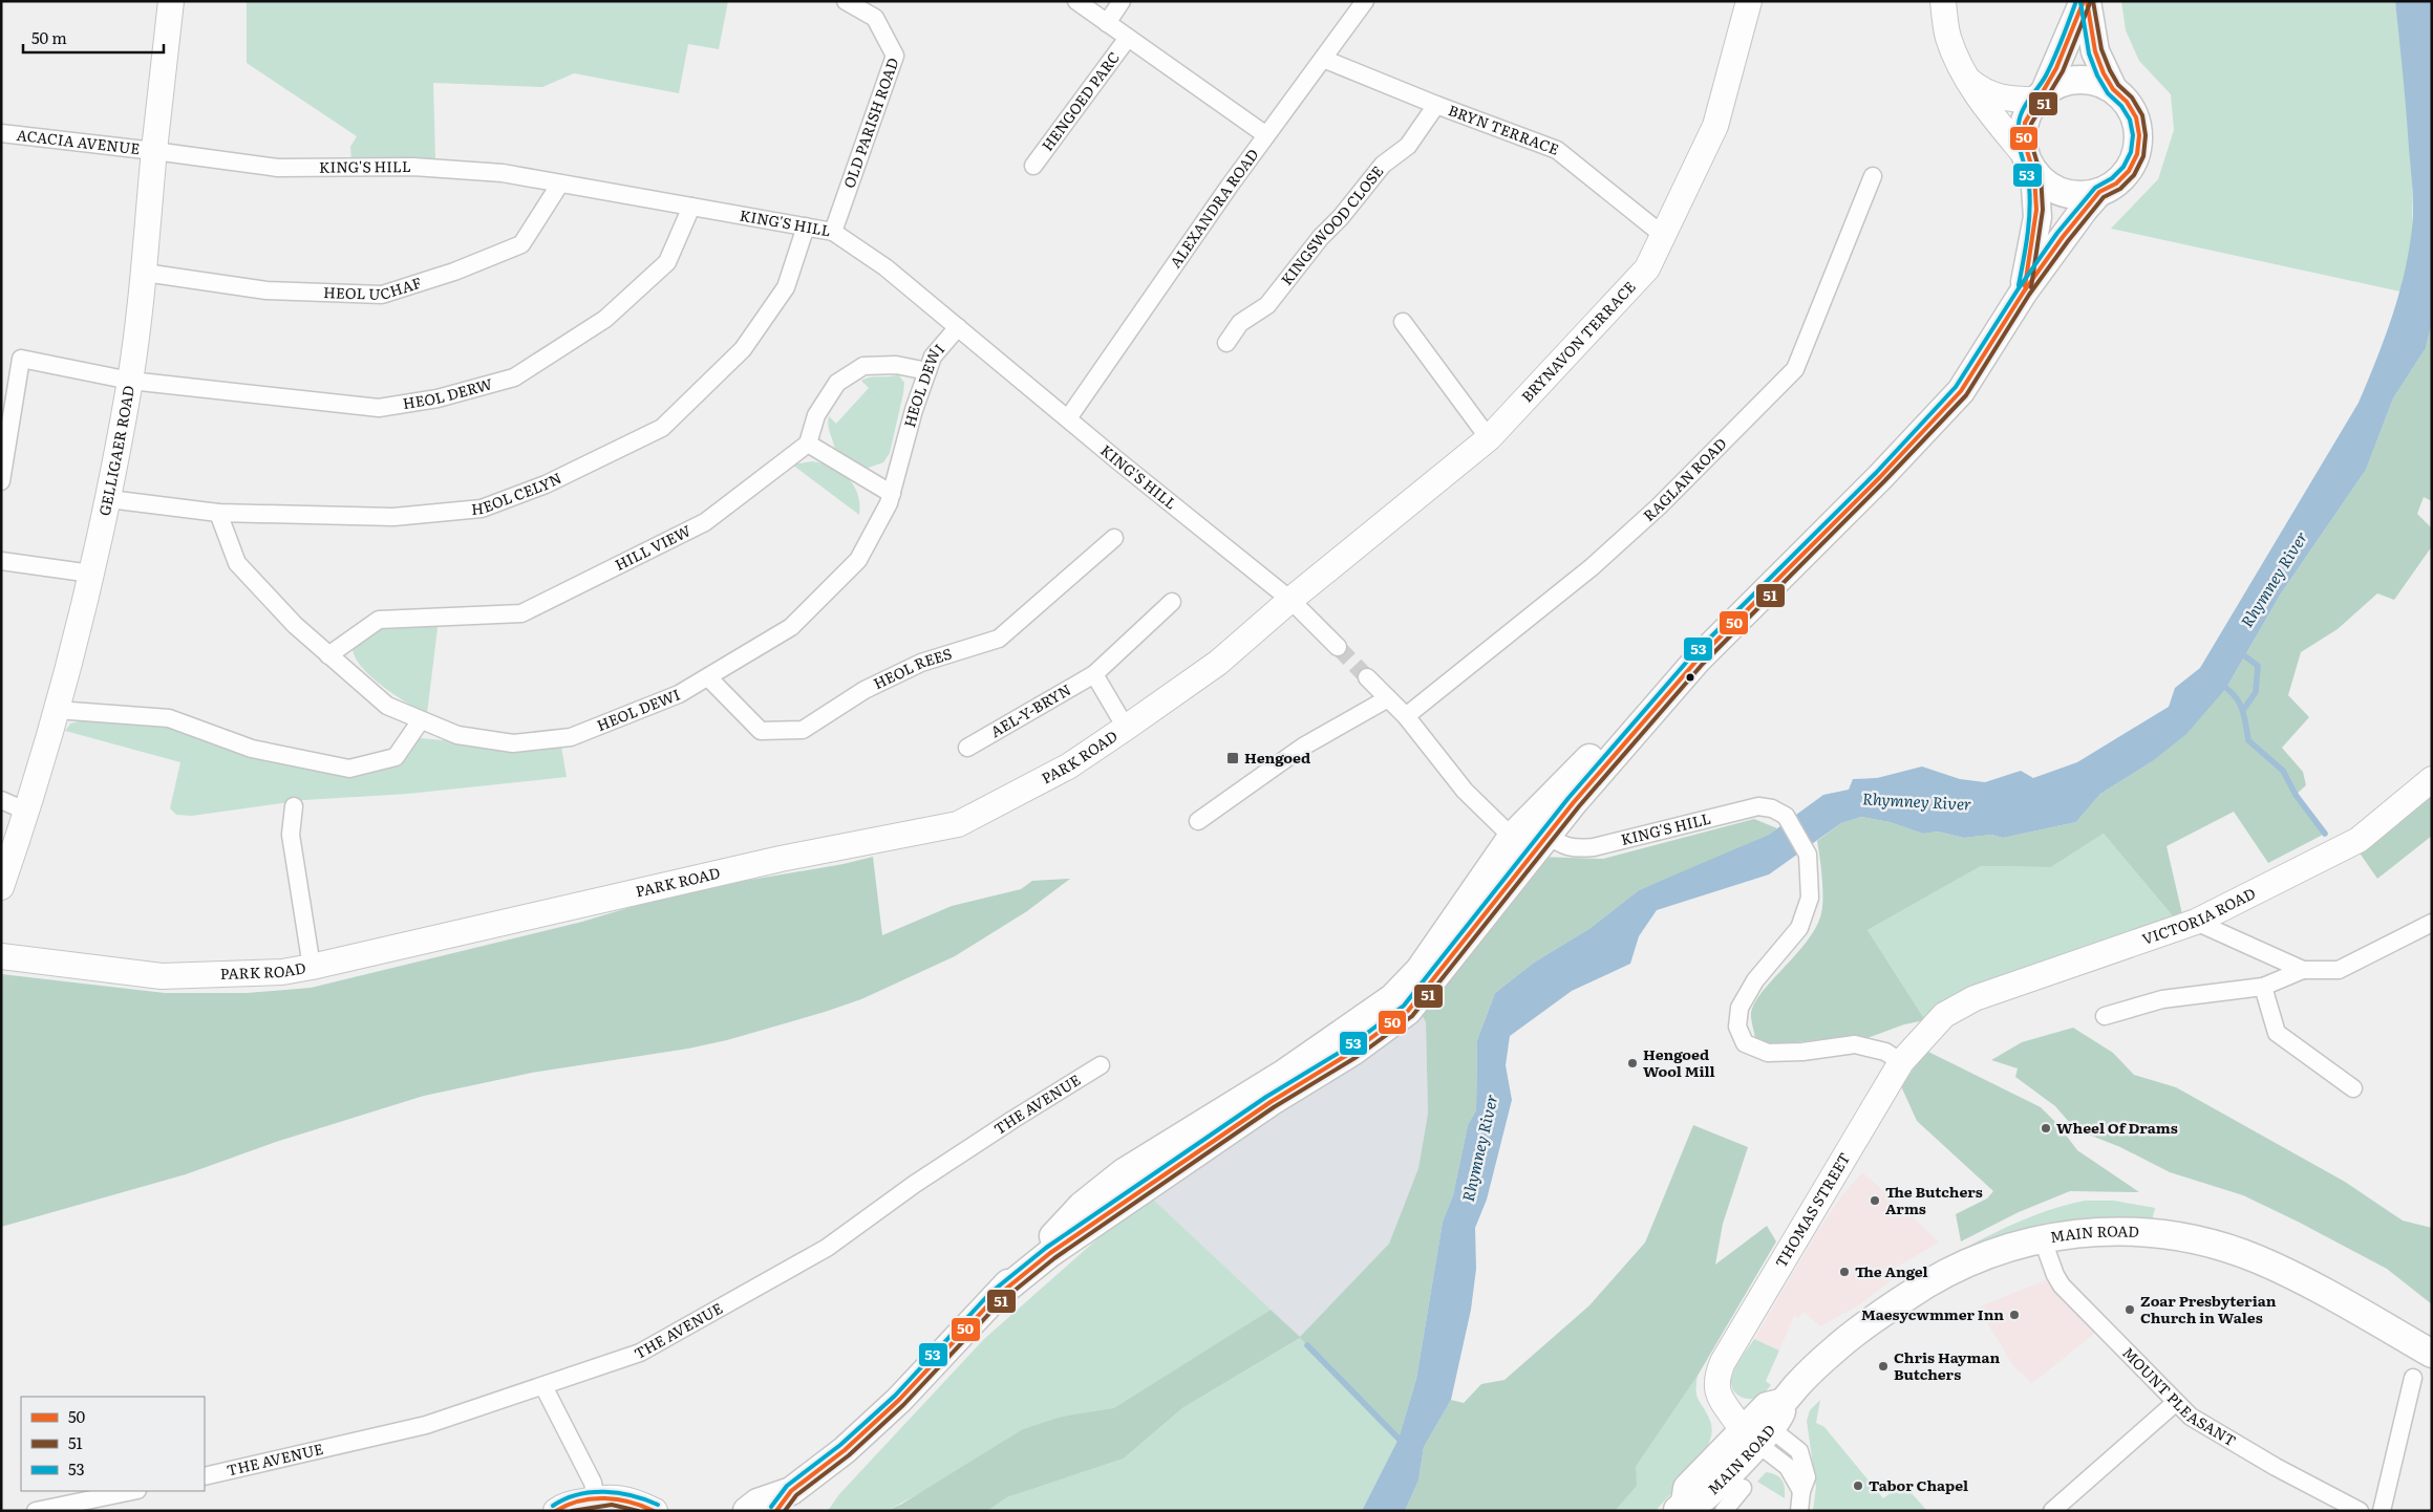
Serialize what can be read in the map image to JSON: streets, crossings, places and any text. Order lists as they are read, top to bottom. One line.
{"streets":{"main road":["MAIN ROAD"],"street":["HENGOED PARC","OLD PARISH ROAD","BRYN TERRACE","ACACIA AVENUE","KING'S HILL","ALEXANDRA ROAD","KINGSWOOD CLOSE","HEOL UCHAF","BRYNAVON TERRACE","HEOL DEWI","HEOL DERW","GELLIGAER ROAD","RAGLAN ROAD","HEOL CELYN","HILL VIEW","HEOL REES","AEL-Y-BRYN","PARK ROAD","VICTORIA ROAD","THE AVENUE","THOMAS STREET","MOUNT PLEASANT"]},"crossings":[["OLD PARISH ROAD","KING'S HILL"],["BRYN TERRACE","ALEXANDRA ROAD"],["BRYN TERRACE","KINGSWOOD CLOSE"],["BRYN TERRACE","BRYNAVON TERRACE"],["ACACIA AVENUE","KING'S HILL"],["ACACIA AVENUE","GELLIGAER ROAD"],["KING'S HILL","ALEXANDRA ROAD"],["KING'S HILL","HEOL UCHAF"],["KING'S HILL","BRYNAVON TERRACE"],["KING'S HILL","HEOL DEWI"],["KING'S HILL","HEOL DERW"],["KING'S HILL","GELLIGAER ROAD"],["KING'S HILL","HEOL CELYN"],["KING'S HILL","PARK ROAD"],["KING'S HILL","THOMAS STREET"],["HEOL UCHAF","GELLIGAER ROAD"],["BRYNAVON TERRACE","PARK ROAD"],["HEOL DEWI","HEOL CELYN"],["HEOL DEWI","HILL VIEW"],["HEOL DEWI","HEOL REES"],["HEOL DERW","GELLIGAER ROAD"],["GELLIGAER ROAD","HEOL CELYN"],["VICTORIA ROAD","THOMAS STREET"],["THOMAS STREET","MAIN ROAD"],["MAIN ROAD","MOUNT PLEASANT"]],"water":["Rhymney River"],"places":{"transit":["Hengoed"],"other":["Hengoed Wool Mill","Wheel Of Drams","The Butchers Arms","The Angel","Zoar Presbyterian Church in Wales","Maesycwmmer Inn","Chris Hayman Butchers","Tabor Chapel"]},"lines":["transit line 50","transit line 51","transit line 53"],"legend":["50","51","53"],"scale_bar":"50 m"}
